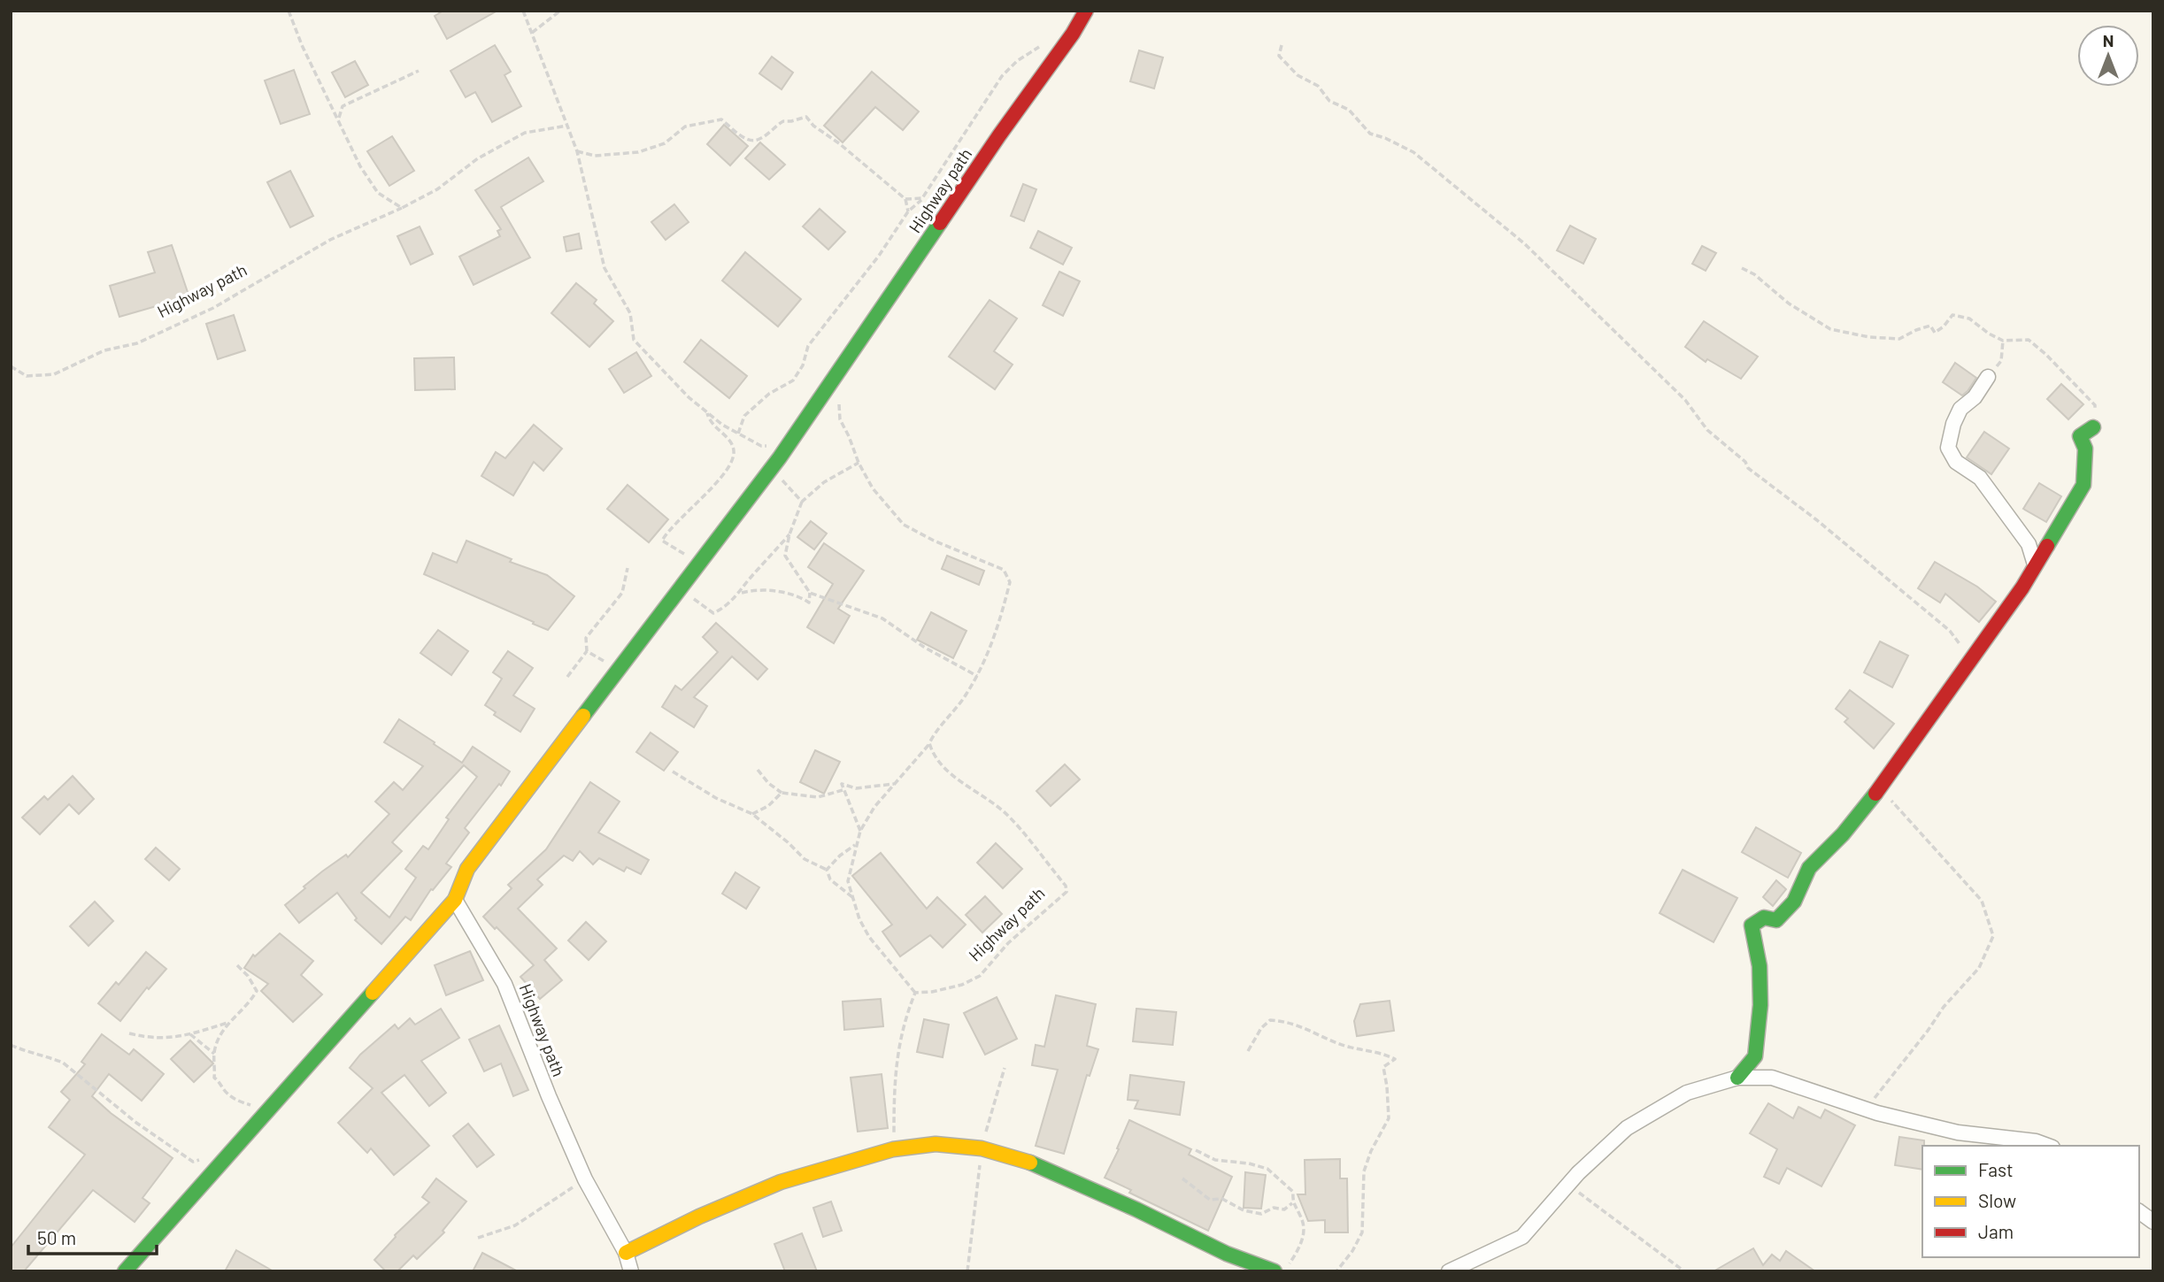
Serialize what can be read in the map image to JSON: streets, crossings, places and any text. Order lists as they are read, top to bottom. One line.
{"streets":{"street":["Highway path"]},"legend":["Fast","Slow","Jam"],"scale_bar":"50 m","north":"top"}
